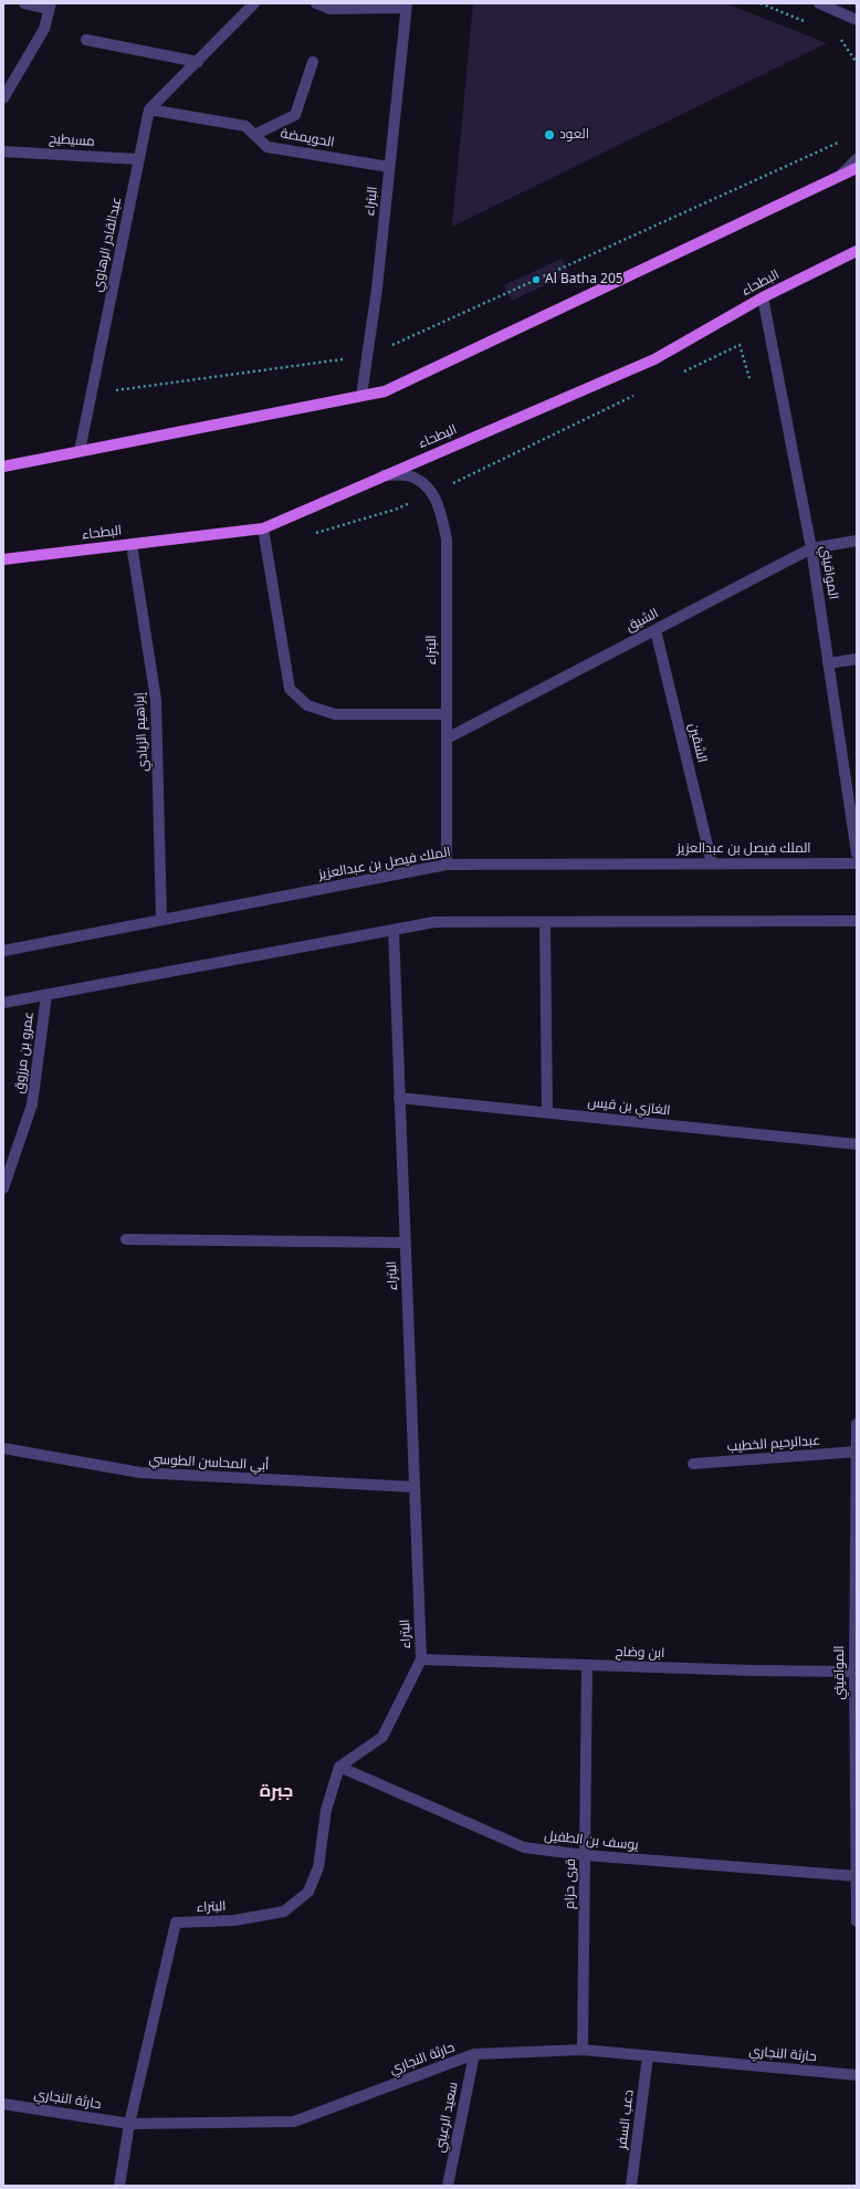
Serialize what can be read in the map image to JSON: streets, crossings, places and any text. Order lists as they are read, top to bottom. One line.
{"streets":{"main road":["البطحاء"],"street":["الحويمضة","مسيطيح","البتراء","عبدالقادر الرهاوي","المواقيتي","الشيق","إبراهيم الزيادي","الشقين","الملك فيصل بن عبدالعزيز","عمرو بن مرزوق","الغازي بن قيس","عبدالرحيم الخطيب","أبي المحاسن الطوسي","ابن وضاح","يوسف بن الطفيل","قرى حزام","حارثة النجاري","سعيد الرعيني","دعب السفر"]},"crossings":[["الحويمضة","البتراء"],["الحويمضة","عبدالقادر الرهاوي"],["مسيطيح","عبدالقادر الرهاوي"],["البتراء","البطحاء"],["البتراء","الشيق"],["البتراء","الملك فيصل بن عبدالعزيز"],["البتراء","الغازي بن قيس"],["البتراء","أبي المحاسن الطوسي"],["البتراء","ابن وضاح"],["البتراء","يوسف بن الطفيل"],["البتراء","حارثة النجاري"],["البطحاء","المواقيتي"],["البطحاء","إبراهيم الزيادي"],["المواقيتي","الشيق"],["المواقيتي","عبدالرحيم الخطيب"],["المواقيتي","ابن وضاح"],["المواقيتي","يوسف بن الطفيل"],["الشيق","الشقين"],["إبراهيم الزيادي","الملك فيصل بن عبدالعزيز"],["الشقين","الملك فيصل بن عبدالعزيز"],["ابن وضاح","قرى حزام"],["يوسف بن الطفيل","قرى حزام"],["قرى حزام","حارثة النجاري"],["حارثة النجاري","سعيد الرعيني"],["حارثة النجاري","دعب السفر"]],"districts":["جبرة"],"places":["العود","Al Batha 205"]}
